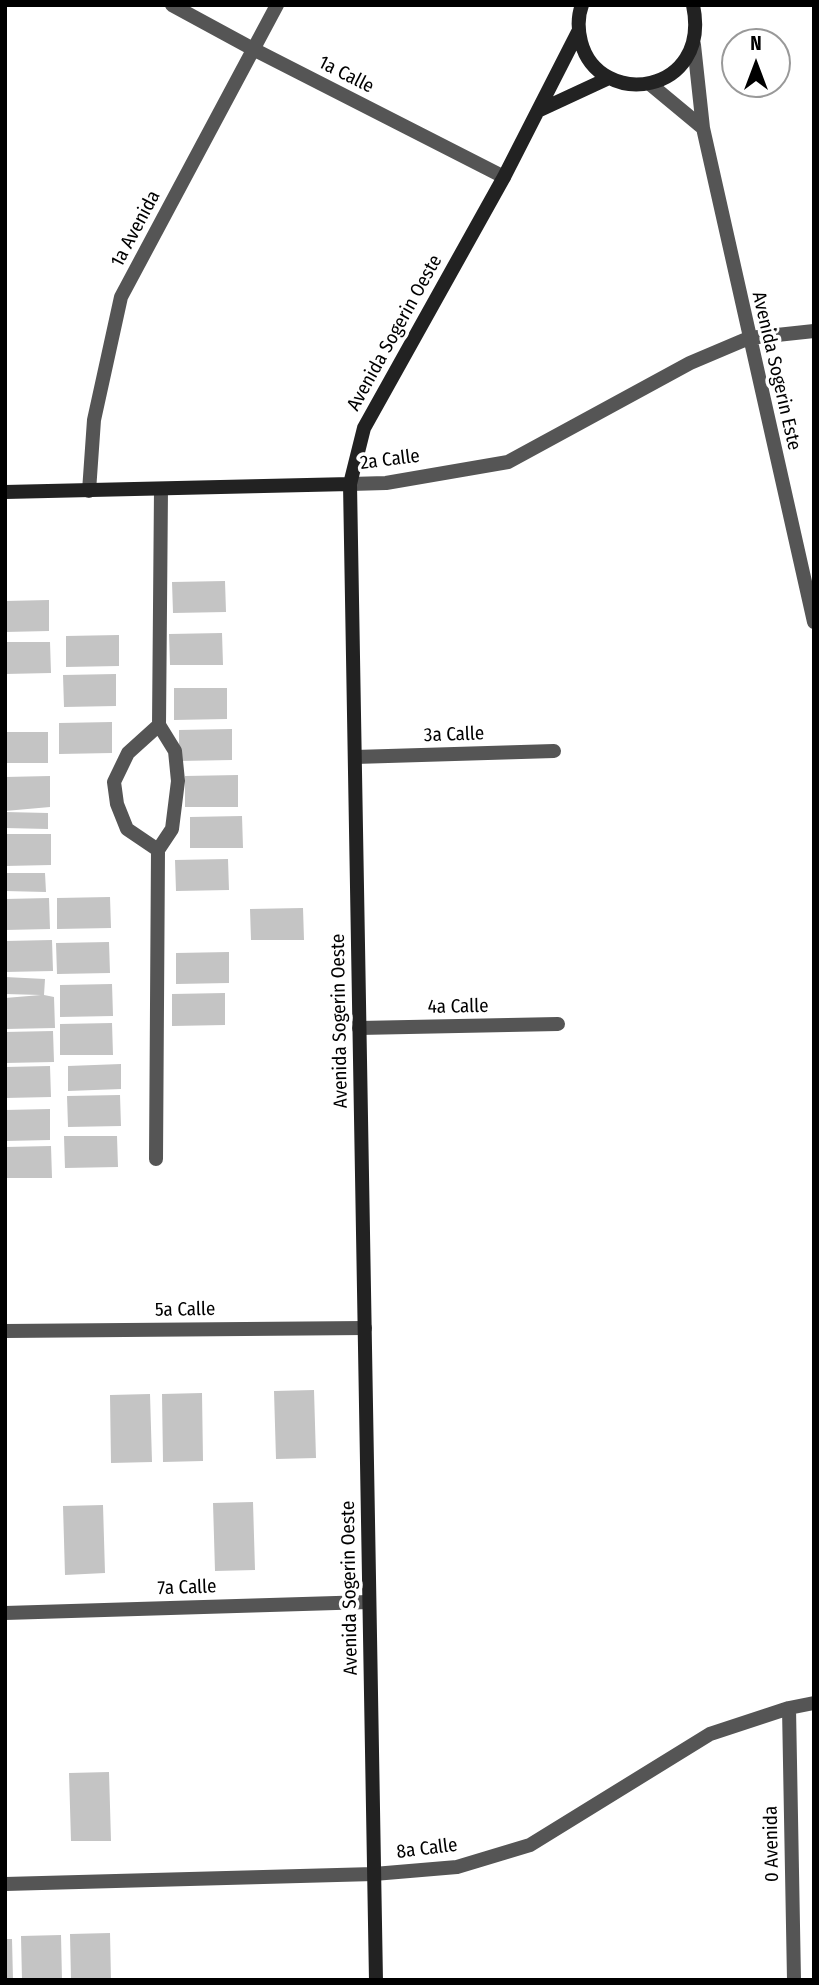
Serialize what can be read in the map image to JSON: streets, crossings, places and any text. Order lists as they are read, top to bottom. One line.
{"streets":{"street":["1a Calle","1a Avenida","Avenida Sogerin Oeste","Avenida Sogerin Este","2a Calle","3a Calle","4a Calle","5a Calle","7a Calle","0 Avenida","8a Calle"]},"crossings":[["1a Calle","1a Avenida"],["1a Calle","Avenida Sogerin Oeste"],["1a Avenida","2a Calle"],["Avenida Sogerin Oeste","2a Calle"],["Avenida Sogerin Oeste","3a Calle"],["Avenida Sogerin Oeste","4a Calle"],["Avenida Sogerin Oeste","5a Calle"],["Avenida Sogerin Oeste","7a Calle"],["Avenida Sogerin Oeste","8a Calle"],["Avenida Sogerin Este","2a Calle"],["0 Avenida","8a Calle"]],"north":"top"}
